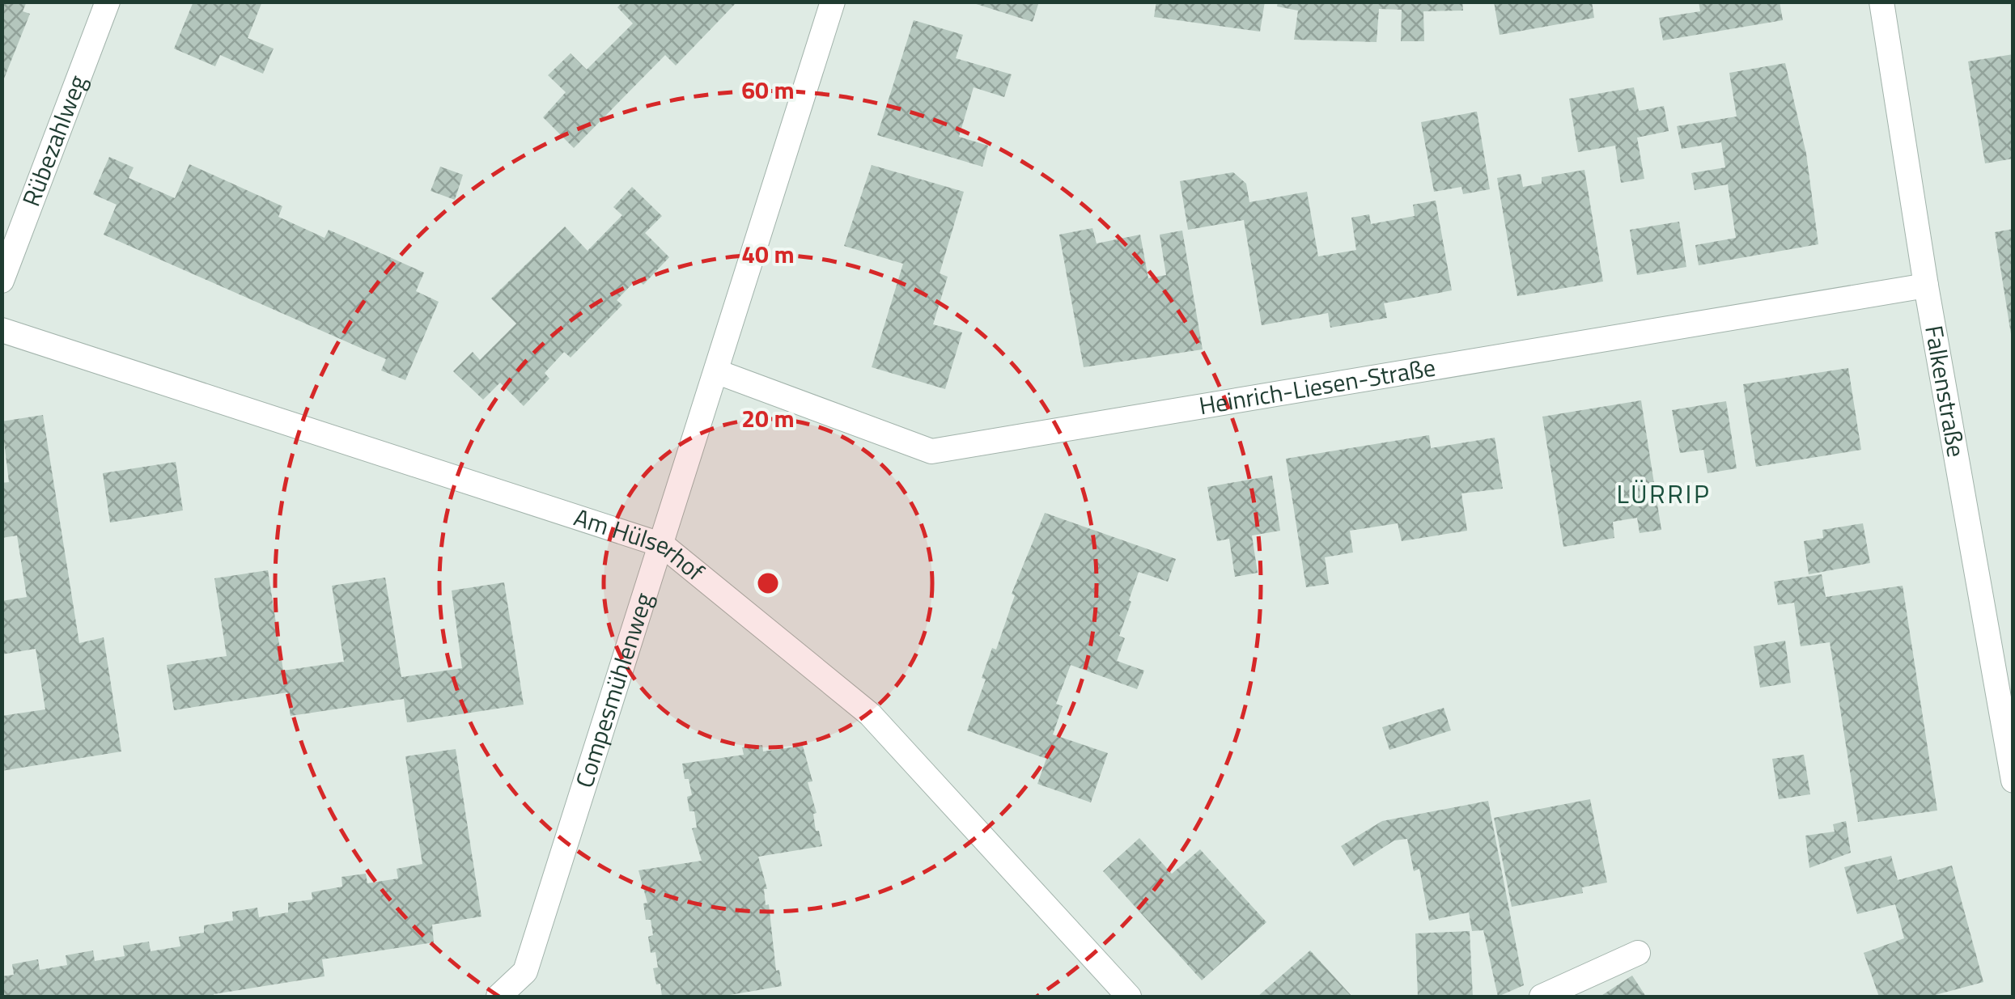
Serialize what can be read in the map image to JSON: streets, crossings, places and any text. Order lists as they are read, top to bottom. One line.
{"streets":{"street":["Rübezahlweg","Heinrich-Liesen-Straße","Falkenstraße","Am Hülserhof","Compesmühlenweg"]},"crossings":[["Heinrich-Liesen-Straße","Falkenstraße"],["Heinrich-Liesen-Straße","Compesmühlenweg"],["Am Hülserhof","Compesmühlenweg"]],"districts":["LÜRRIP"],"rings":["60 m","40 m","20 m"]}
